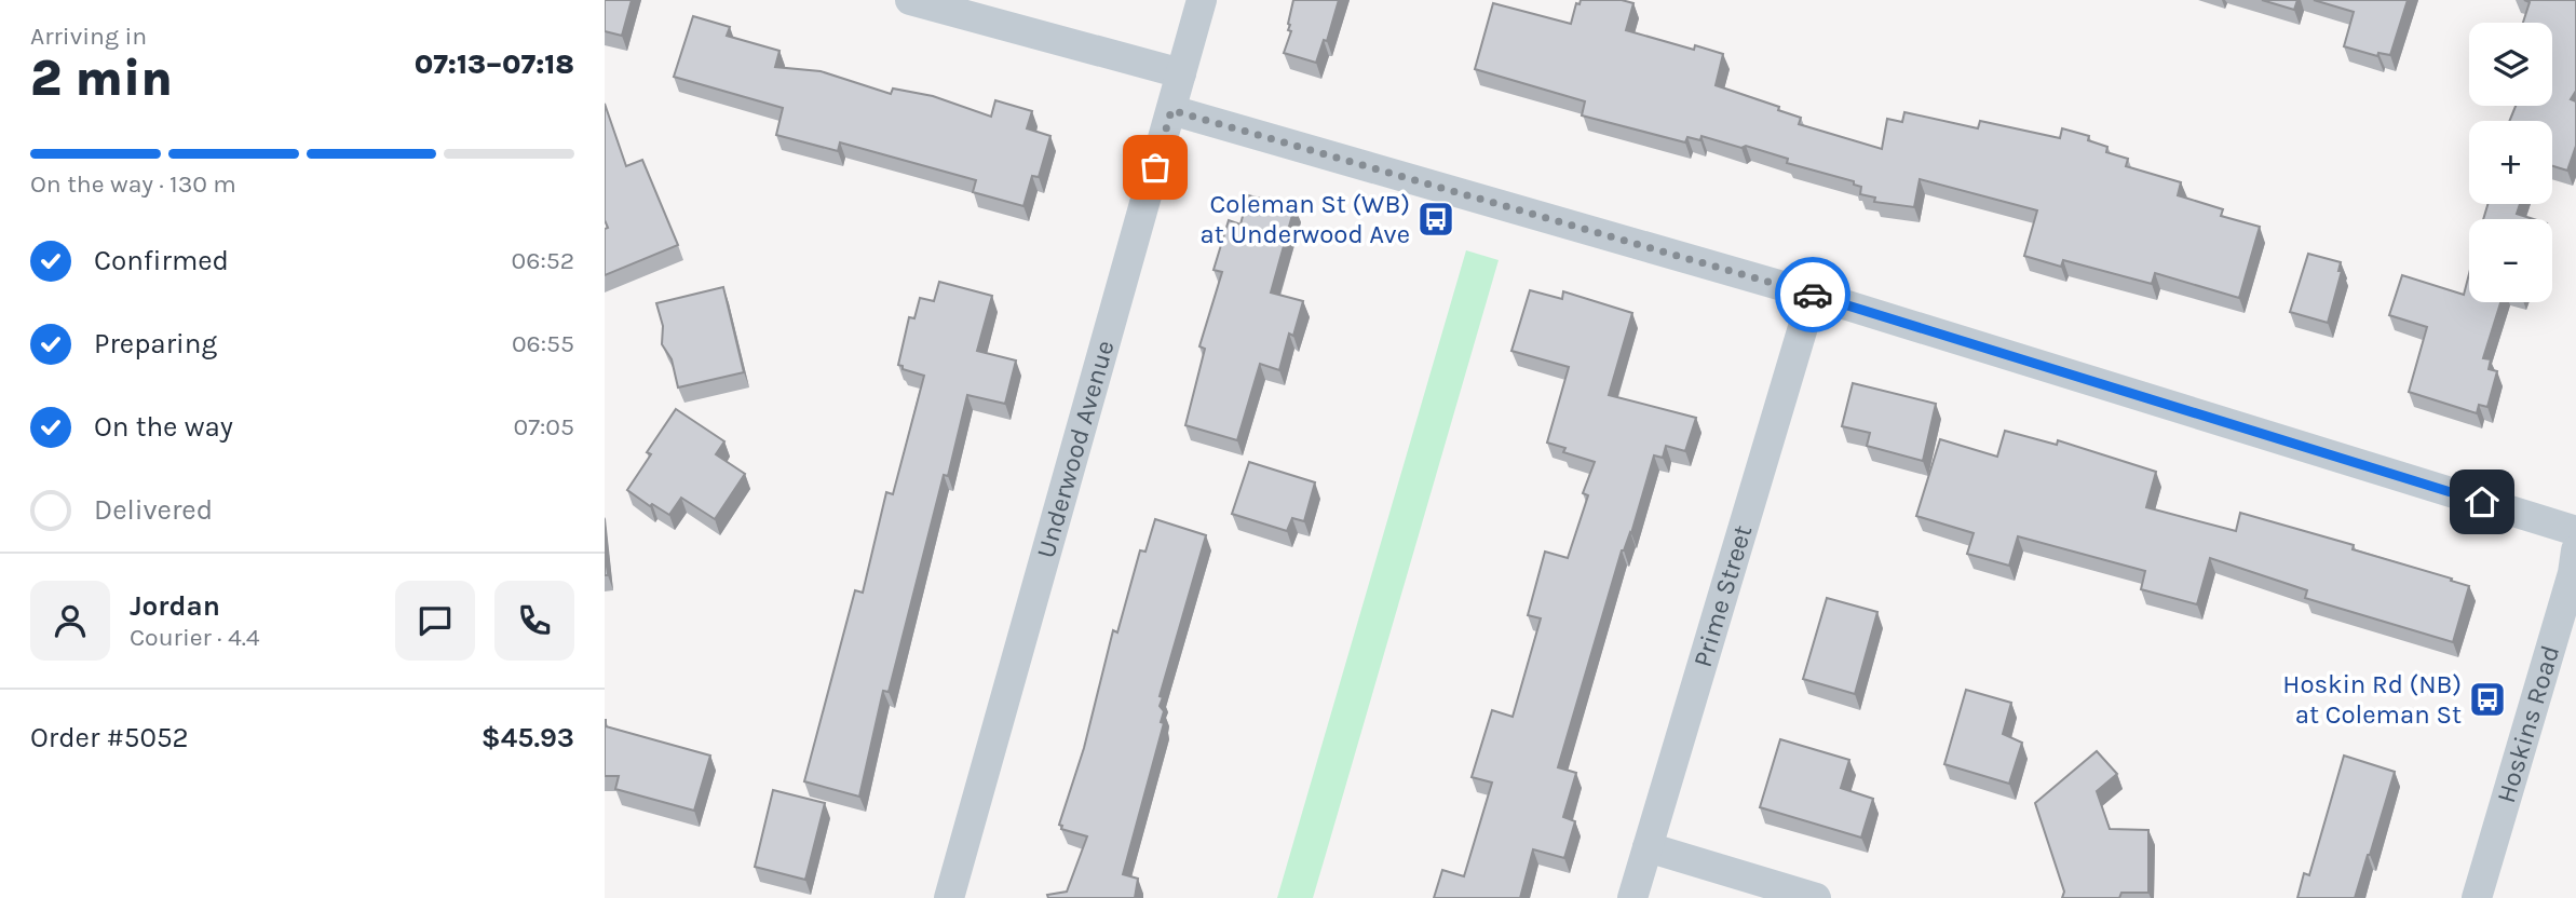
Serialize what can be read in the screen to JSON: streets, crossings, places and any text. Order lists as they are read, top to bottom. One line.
{"streets":{"street":["Underwood Avenue","Prime Street","Hoskins Road"]},"places":{"bus stop":["Coleman St (WB) at Underwood Ave","Hoskin Rd (NB) at Coleman St"]},"page":{"heading":["2 min","Arriving in","07:13–07:18"],"panel":["Jordan","Courier · 4.4","Order #5052","$45.93"],"map_buttons":["+","−"],"bar":"On the way · 130 m","list":[["Confirmed","06:52"],["Preparing","06:55"],["On the way","07:05"],"Delivered"]}}
